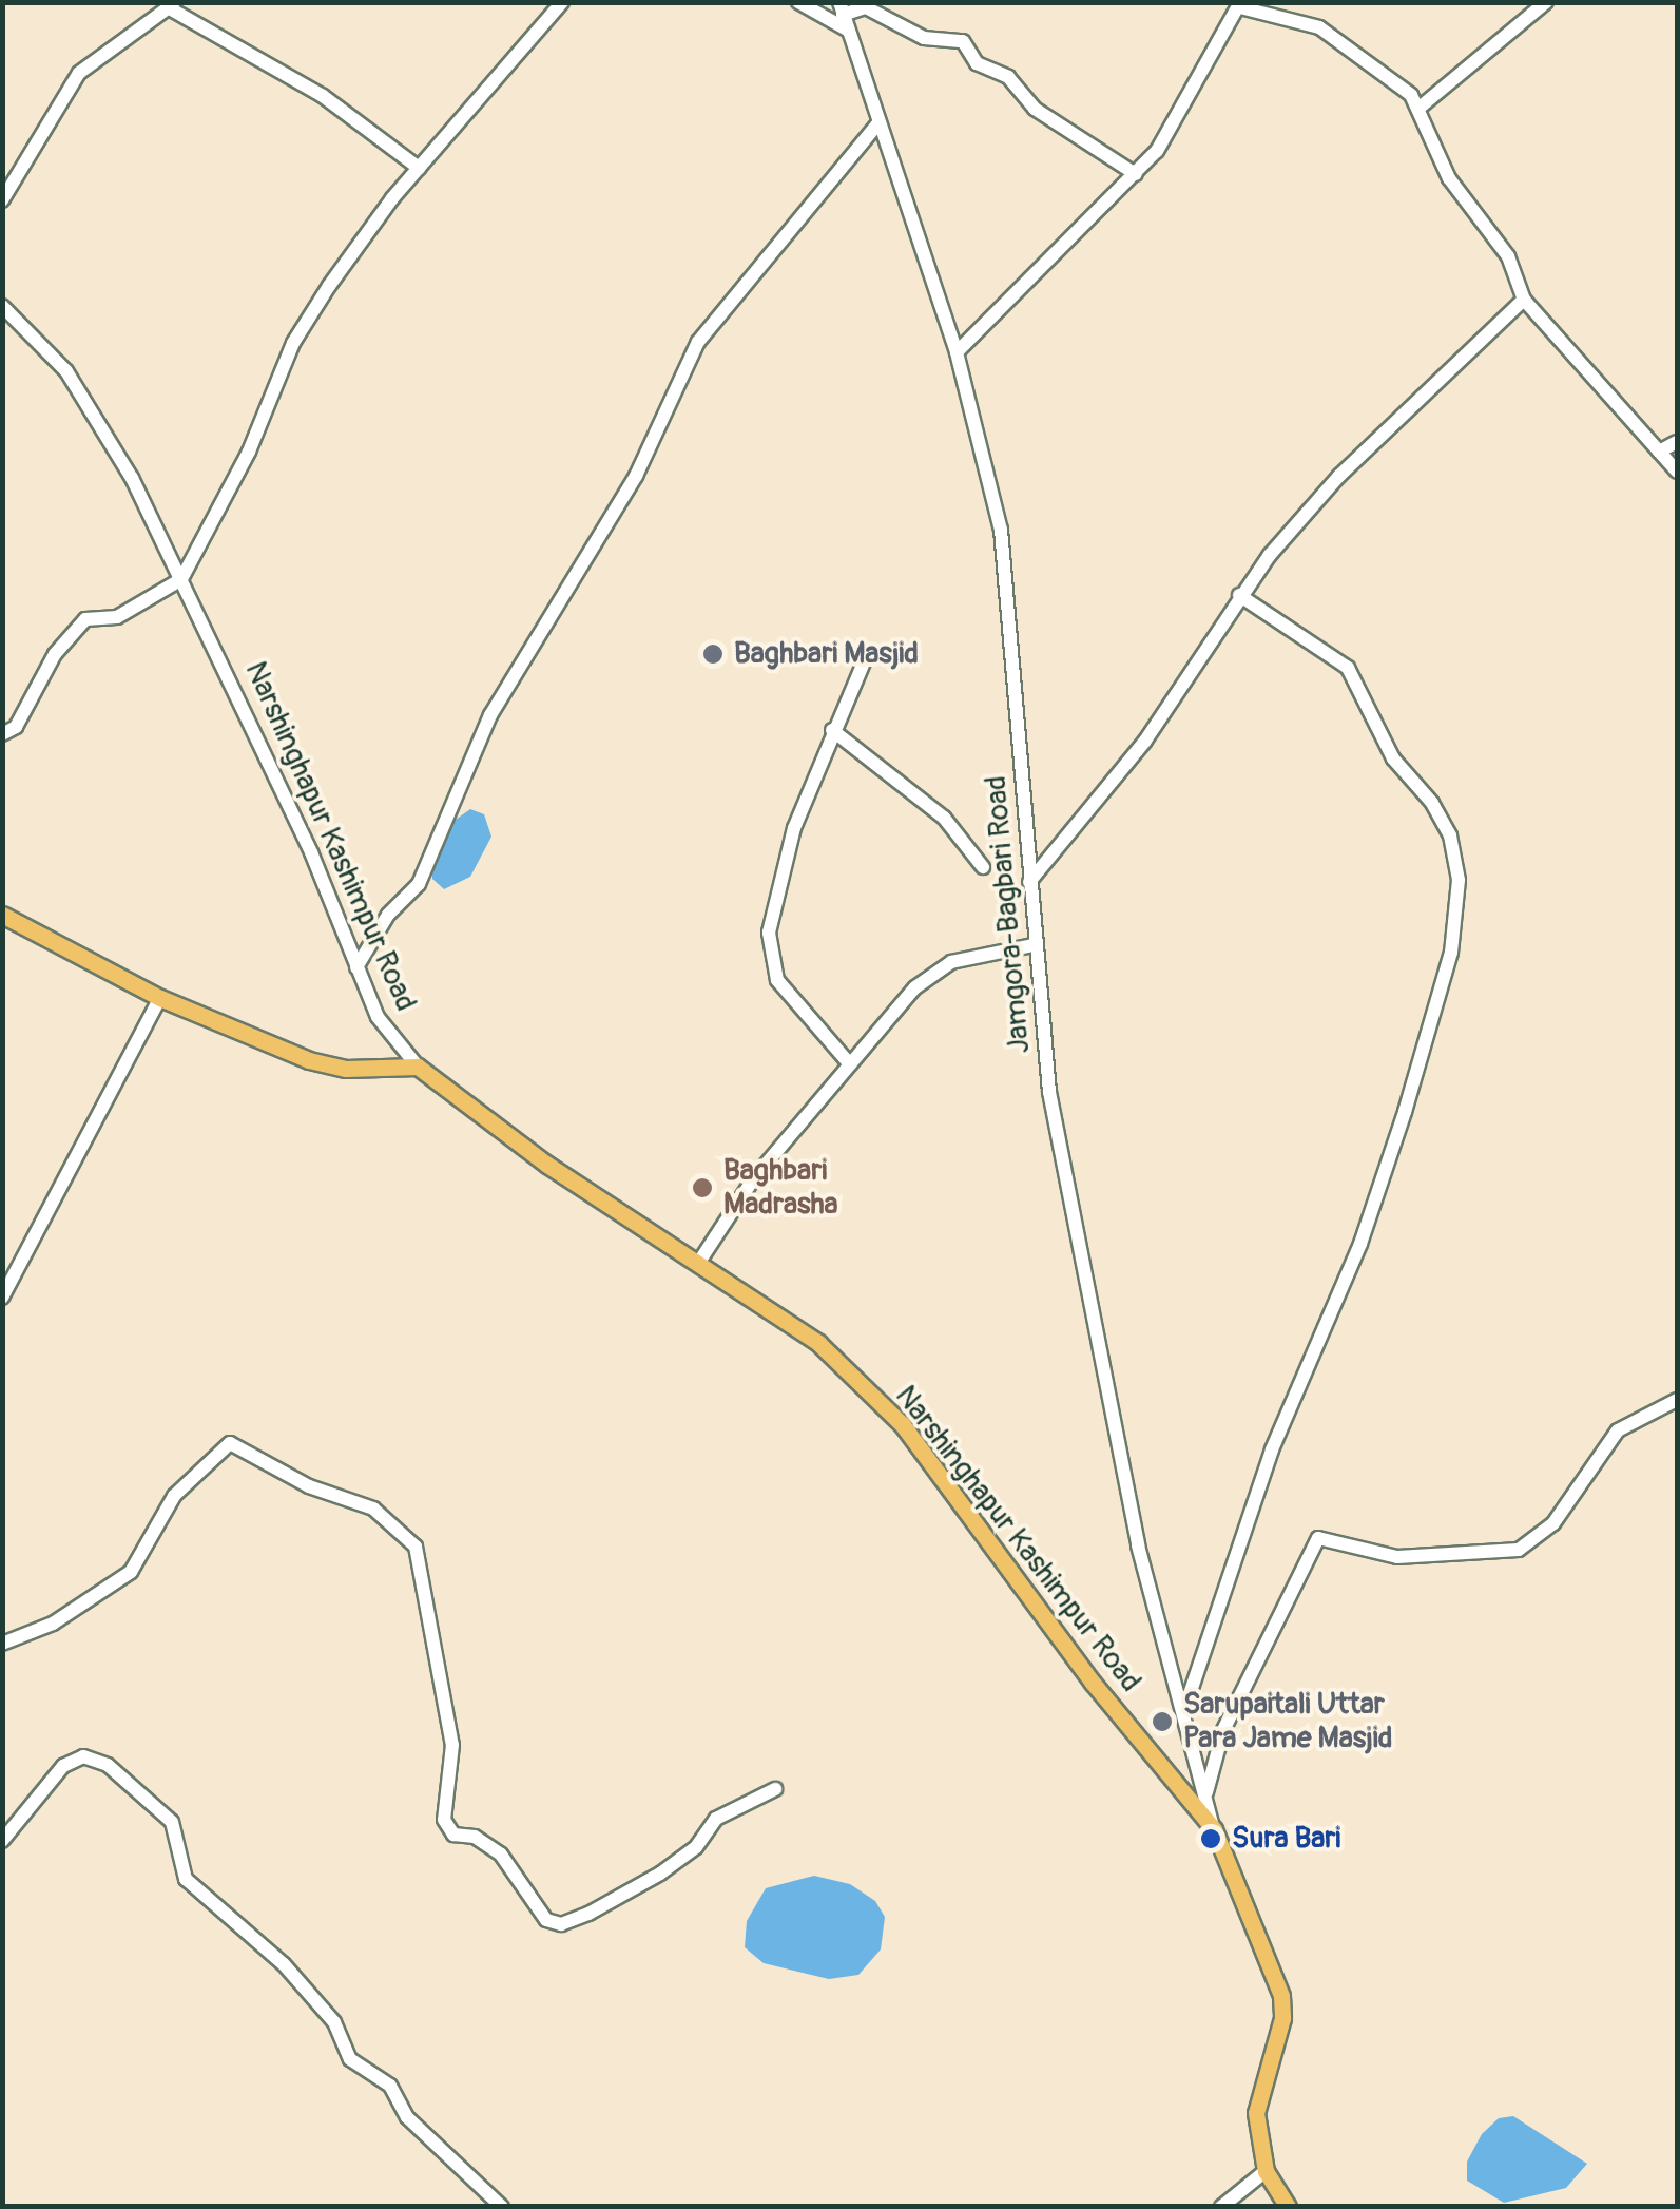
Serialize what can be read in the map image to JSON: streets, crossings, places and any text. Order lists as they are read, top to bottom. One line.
{"streets":{"main road":["Narshinghapur Kashimpur Road"],"street":["Jamgora-Bagbari Road"]},"crossings":[["Narshinghapur Kashimpur Road","Jamgora-Bagbari Road"]],"places":["Baghbari Masjid","Baghbari Madrasha","Sarupaitali Uttar Para Jame Masjid","Sura Bari"]}
